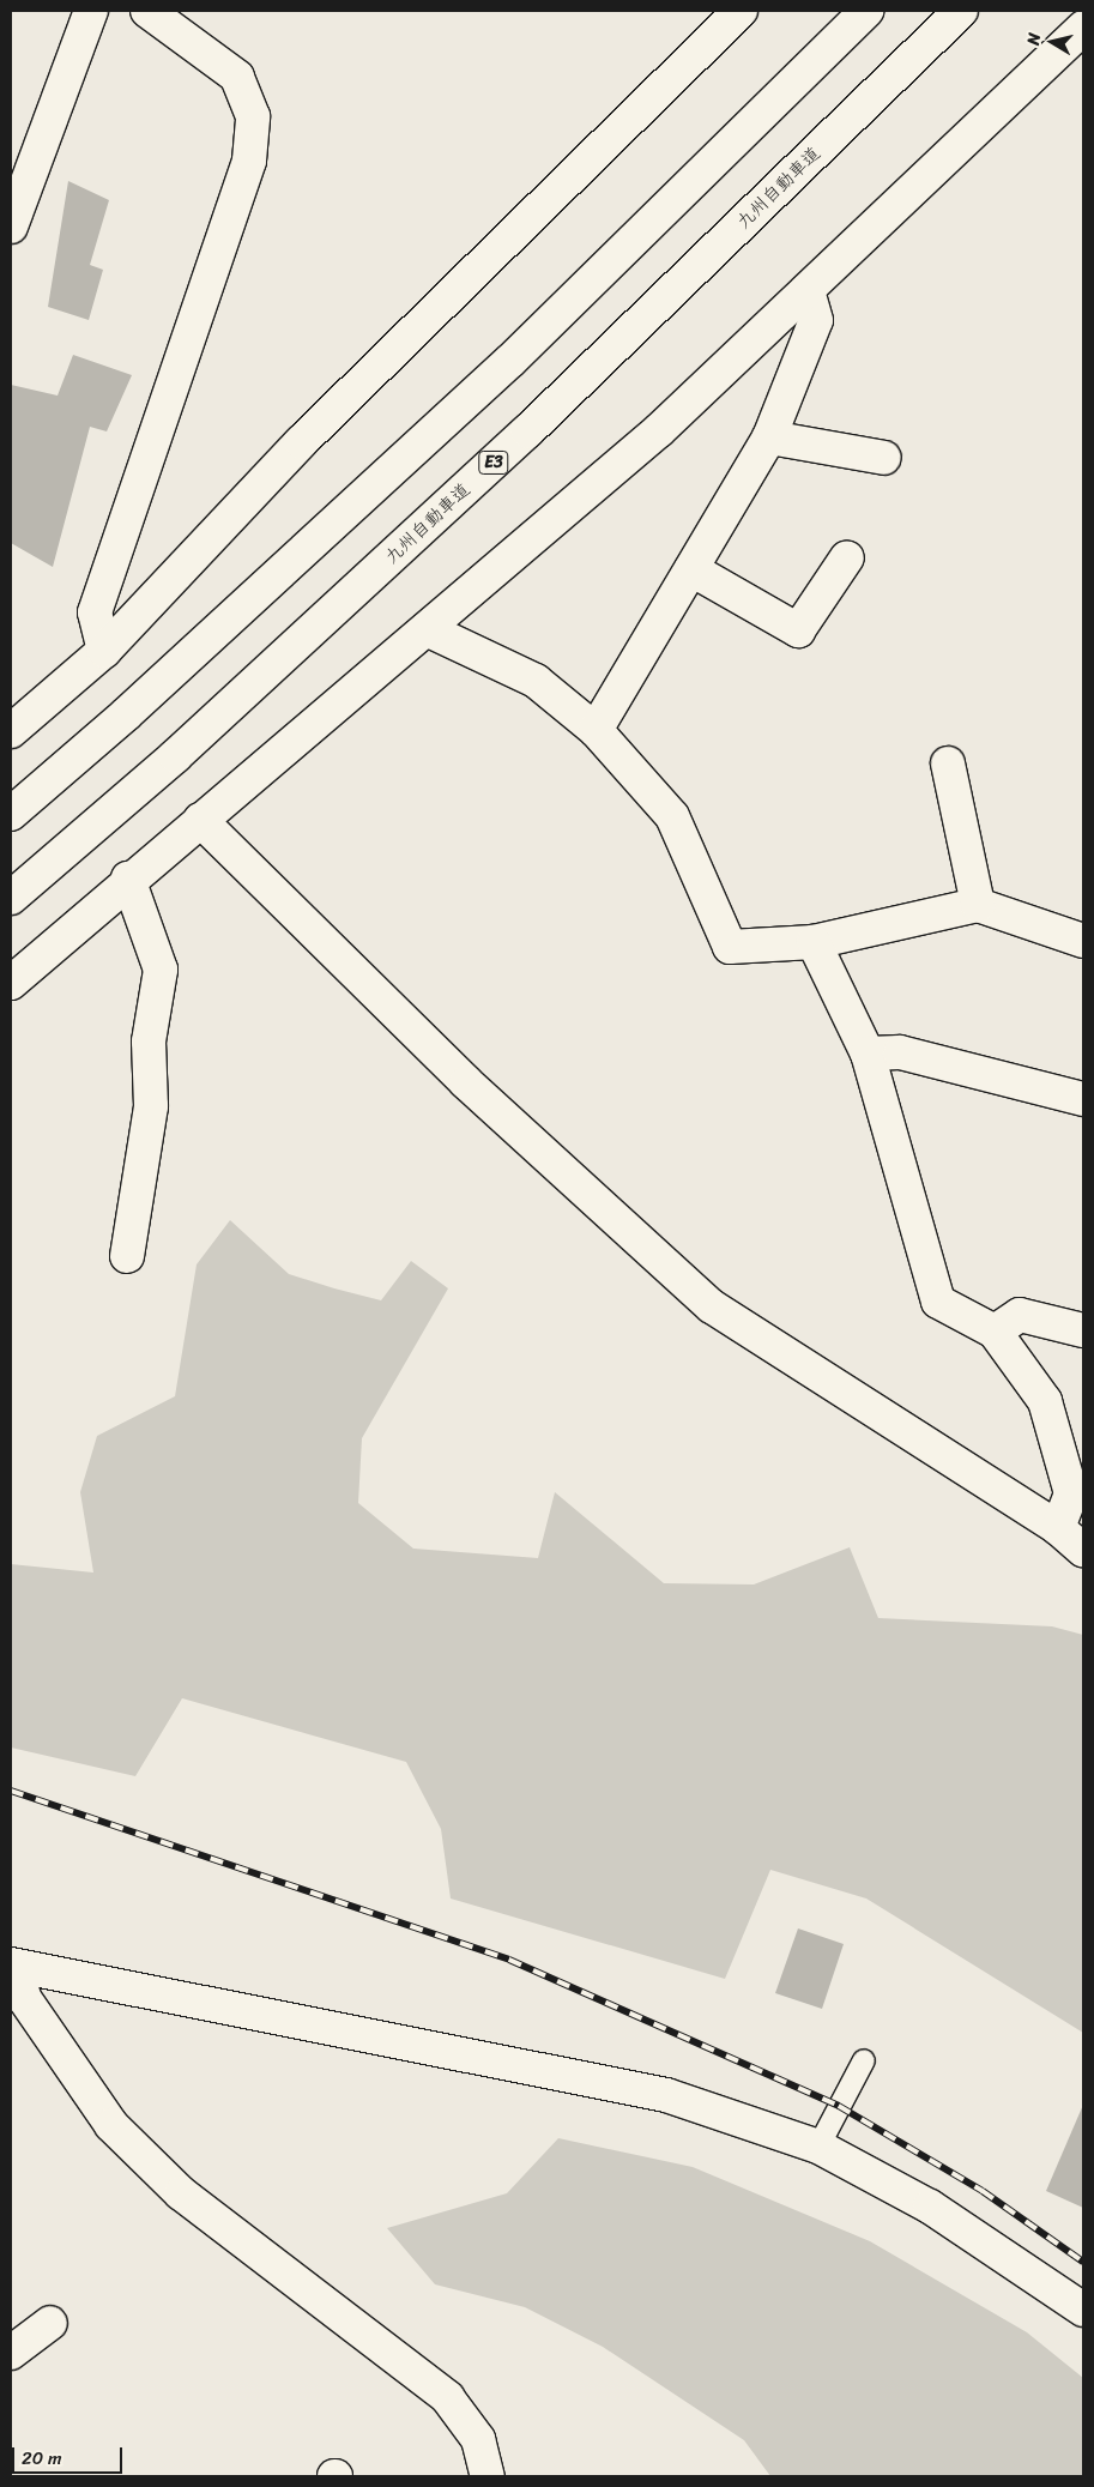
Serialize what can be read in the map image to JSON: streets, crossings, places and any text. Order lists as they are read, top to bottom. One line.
{"streets":{"main road":["九州自動車道","E3"]},"scale_bar":"20 m","north":"left"}
